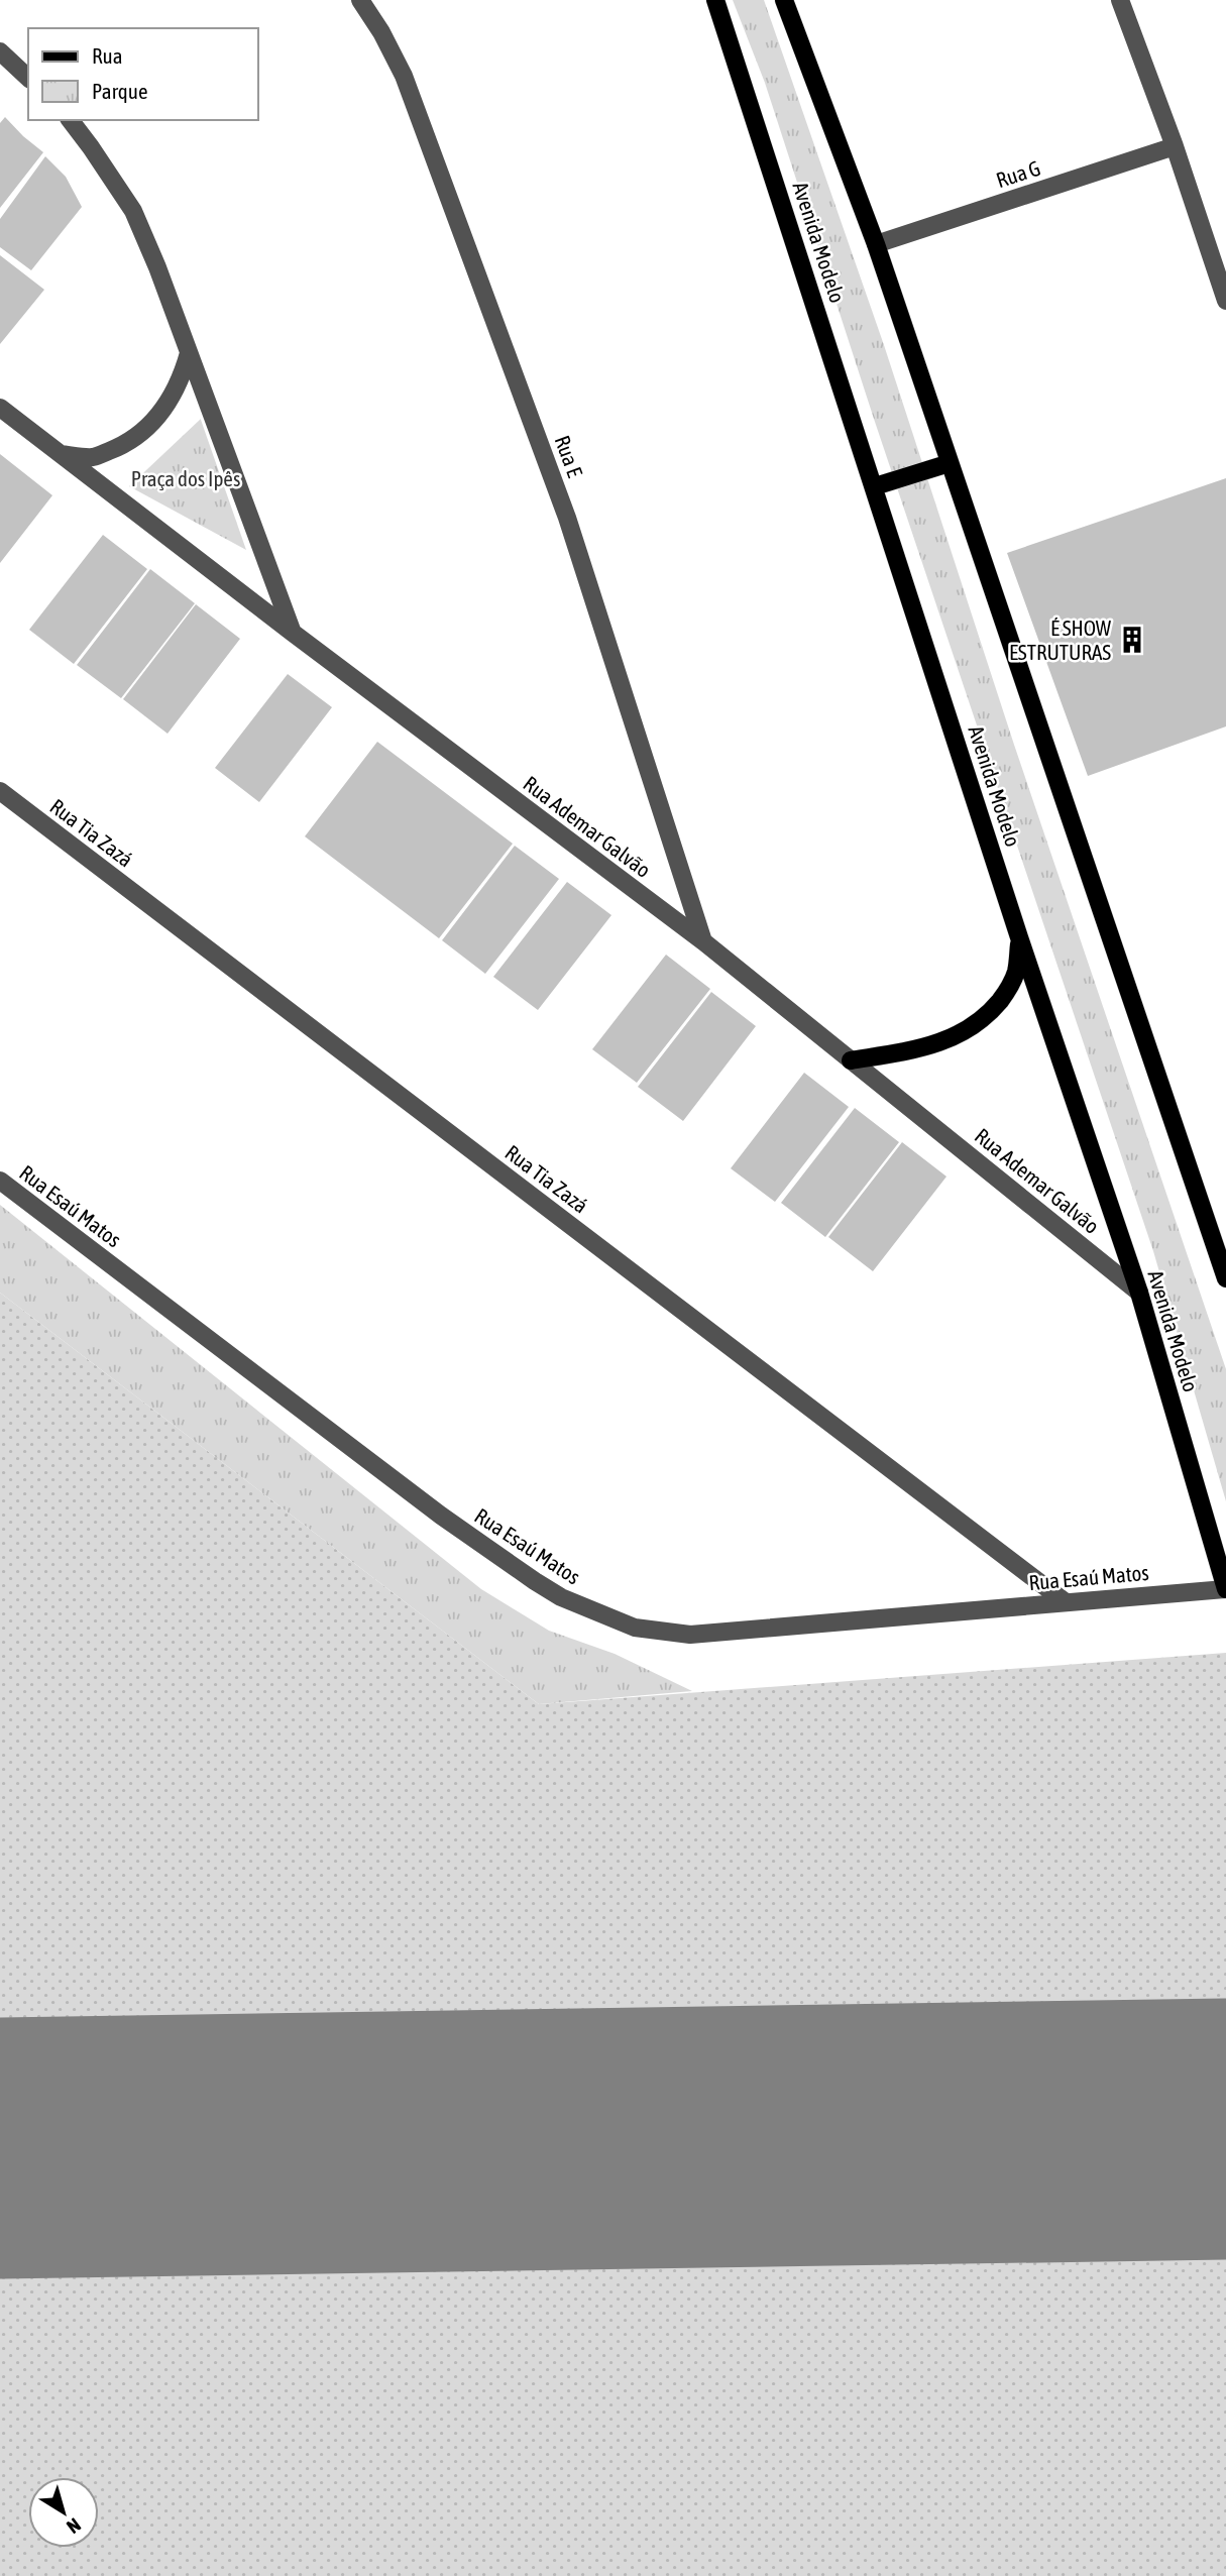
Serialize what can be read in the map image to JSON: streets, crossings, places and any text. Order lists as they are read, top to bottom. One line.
{"streets":{"main road":["Avenida Modelo"],"street":["Rua G","Rua E","Rua Ademar Galvão","Rua Tia Zazá","Rua Esaú Matos"]},"crossings":[["Avenida Modelo","Rua Ademar Galvão"],["Avenida Modelo","Rua Esaú Matos"],["Rua E","Rua Ademar Galvão"],["Rua Tia Zazá","Rua Esaú Matos"]],"parks":["Praça dos Ipês"],"places":{"building":["É SHOW ESTRUTURAS"]},"legend":["Rua","Parque"],"north":"bottom right"}
